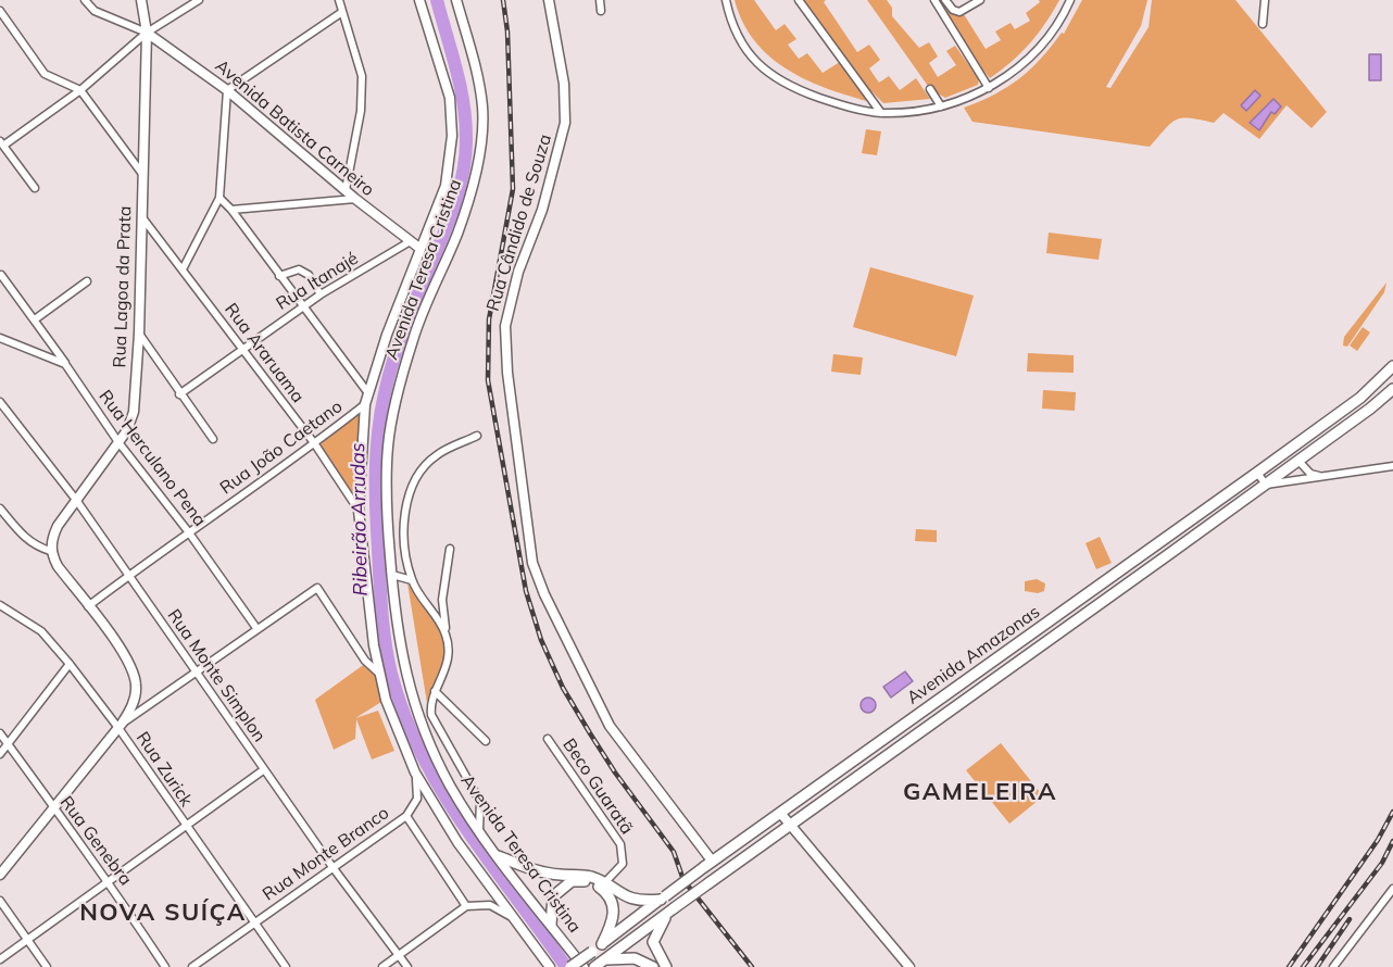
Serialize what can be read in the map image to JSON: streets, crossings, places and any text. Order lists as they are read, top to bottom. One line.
{"streets":{"main road":["Avenida Amazonas"],"street":["Avenida Batista Carneiro","Rua Cândido de Souza","Avenida Teresa Cristina","Rua Itanajé","Rua Lagoa da Prata","Rua Araruama","Rua João Caetano","Rua Herculano Pena","Rua Monte Simplon","Rua Zurick","Beco Guaratã","Rua Genebra","Rua Monte Branco"]},"crossings":[["Avenida Batista Carneiro","Avenida Teresa Cristina"],["Avenida Batista Carneiro","Rua Itanajé"],["Avenida Batista Carneiro","Rua Lagoa da Prata"],["Rua Cândido de Souza","Avenida Amazonas"],["Avenida Teresa Cristina","Rua Araruama"],["Avenida Teresa Cristina","Rua João Caetano"],["Avenida Teresa Cristina","Rua Monte Branco"],["Rua Itanajé","Rua Araruama"],["Rua Lagoa da Prata","Rua Araruama"],["Rua Lagoa da Prata","Rua Herculano Pena"],["Rua Lagoa da Prata","Rua Monte Simplon"],["Rua Araruama","Rua João Caetano"],["Rua João Caetano","Rua Herculano Pena"],["Rua João Caetano","Rua Monte Simplon"],["Rua Monte Simplon","Rua Monte Branco"],["Rua Zurick","Rua Monte Branco"]],"districts":["GAMELEIRA","NOVA SUÍÇA"],"water":["Ribeirão Arrudas"]}
